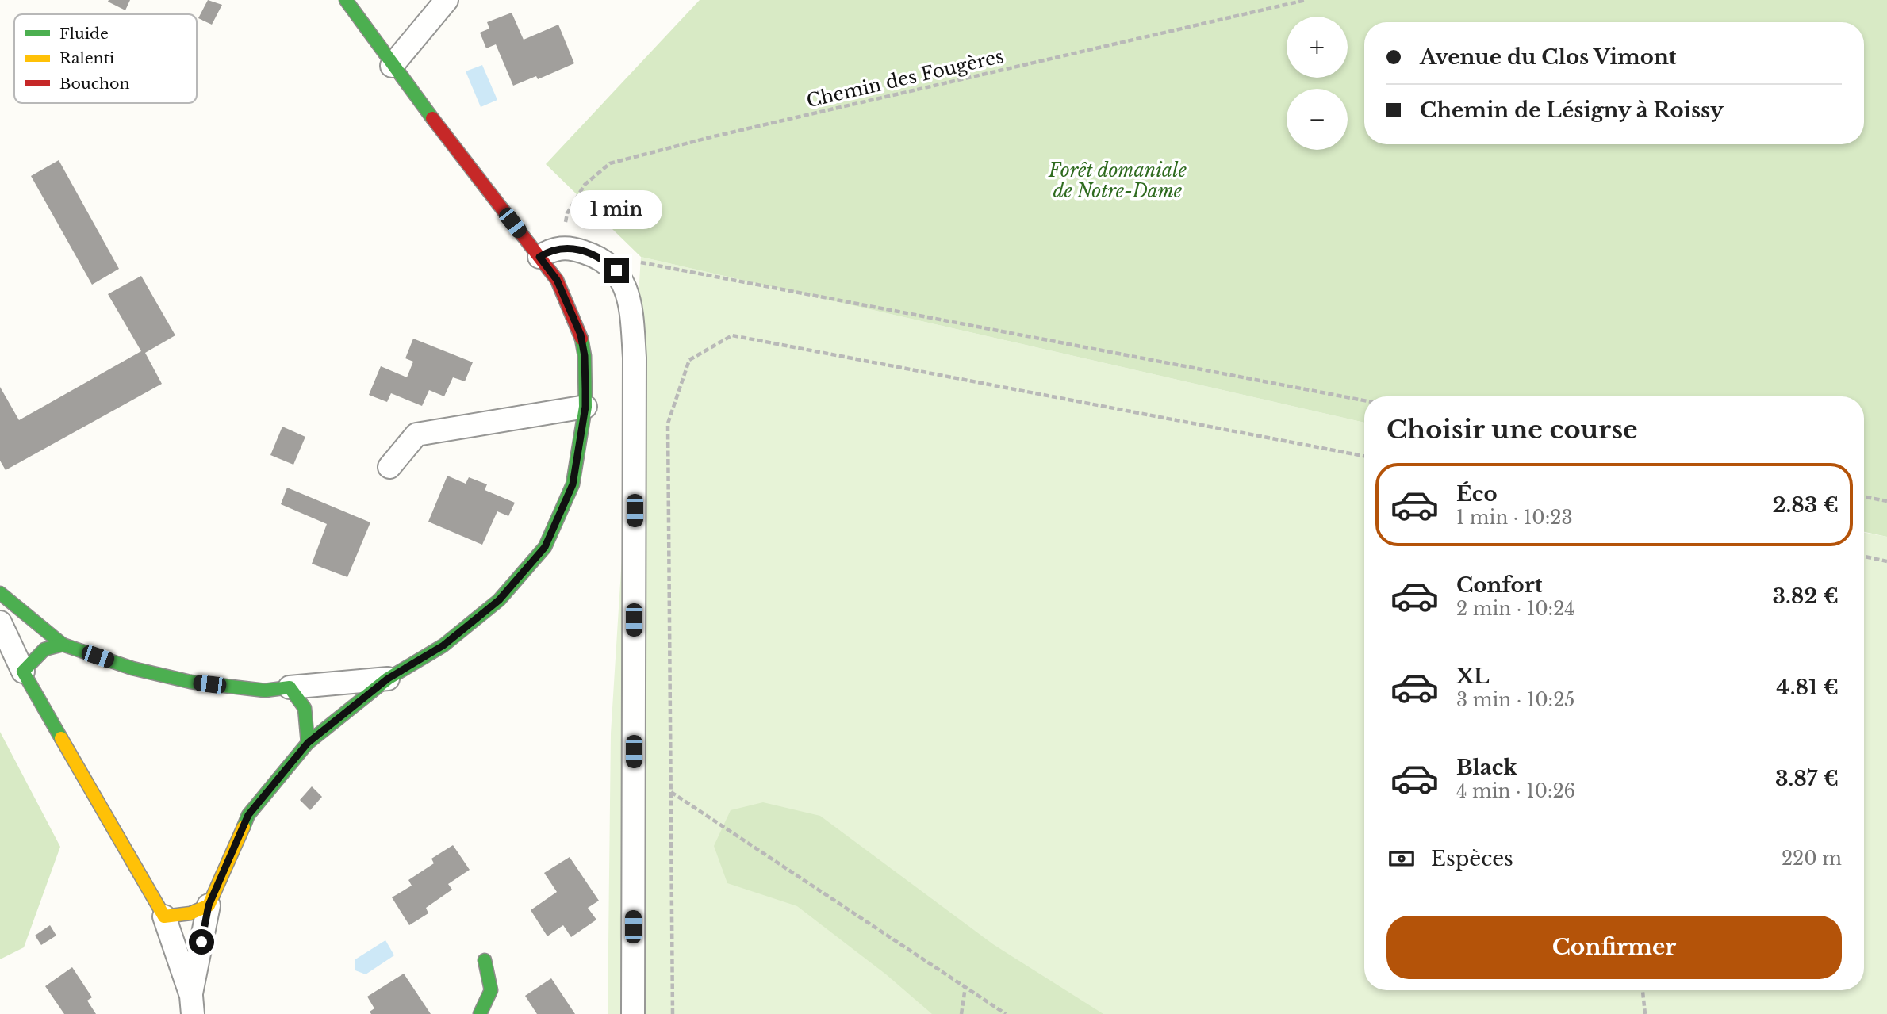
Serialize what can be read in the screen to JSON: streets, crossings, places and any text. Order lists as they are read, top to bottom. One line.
{"streets":{"path":["Chemin des Fougères"]},"parks":["Forêt domaniale de Notre-Dame"],"legend":["Fluide","Ralenti","Bouchon"],"page":{"map_buttons":["+","−"],"banner":["Avenue du Clos Vimont","Chemin de Lésigny à Roissy"],"bubble":"1 min","heading":"Choisir une course","list":[{"name":"Éco","note":"1 min · 10:23","value":"2.83 €"},{"name":"Confort","note":"2 min · 10:24","value":"3.82 €"},{"name":"XL","note":"3 min · 10:25","value":"4.81 €"},{"name":"Black","note":"4 min · 10:26","value":"3.87 €"}],"pay":["Espèces","220 m"],"buttons":"Confirmer"}}
